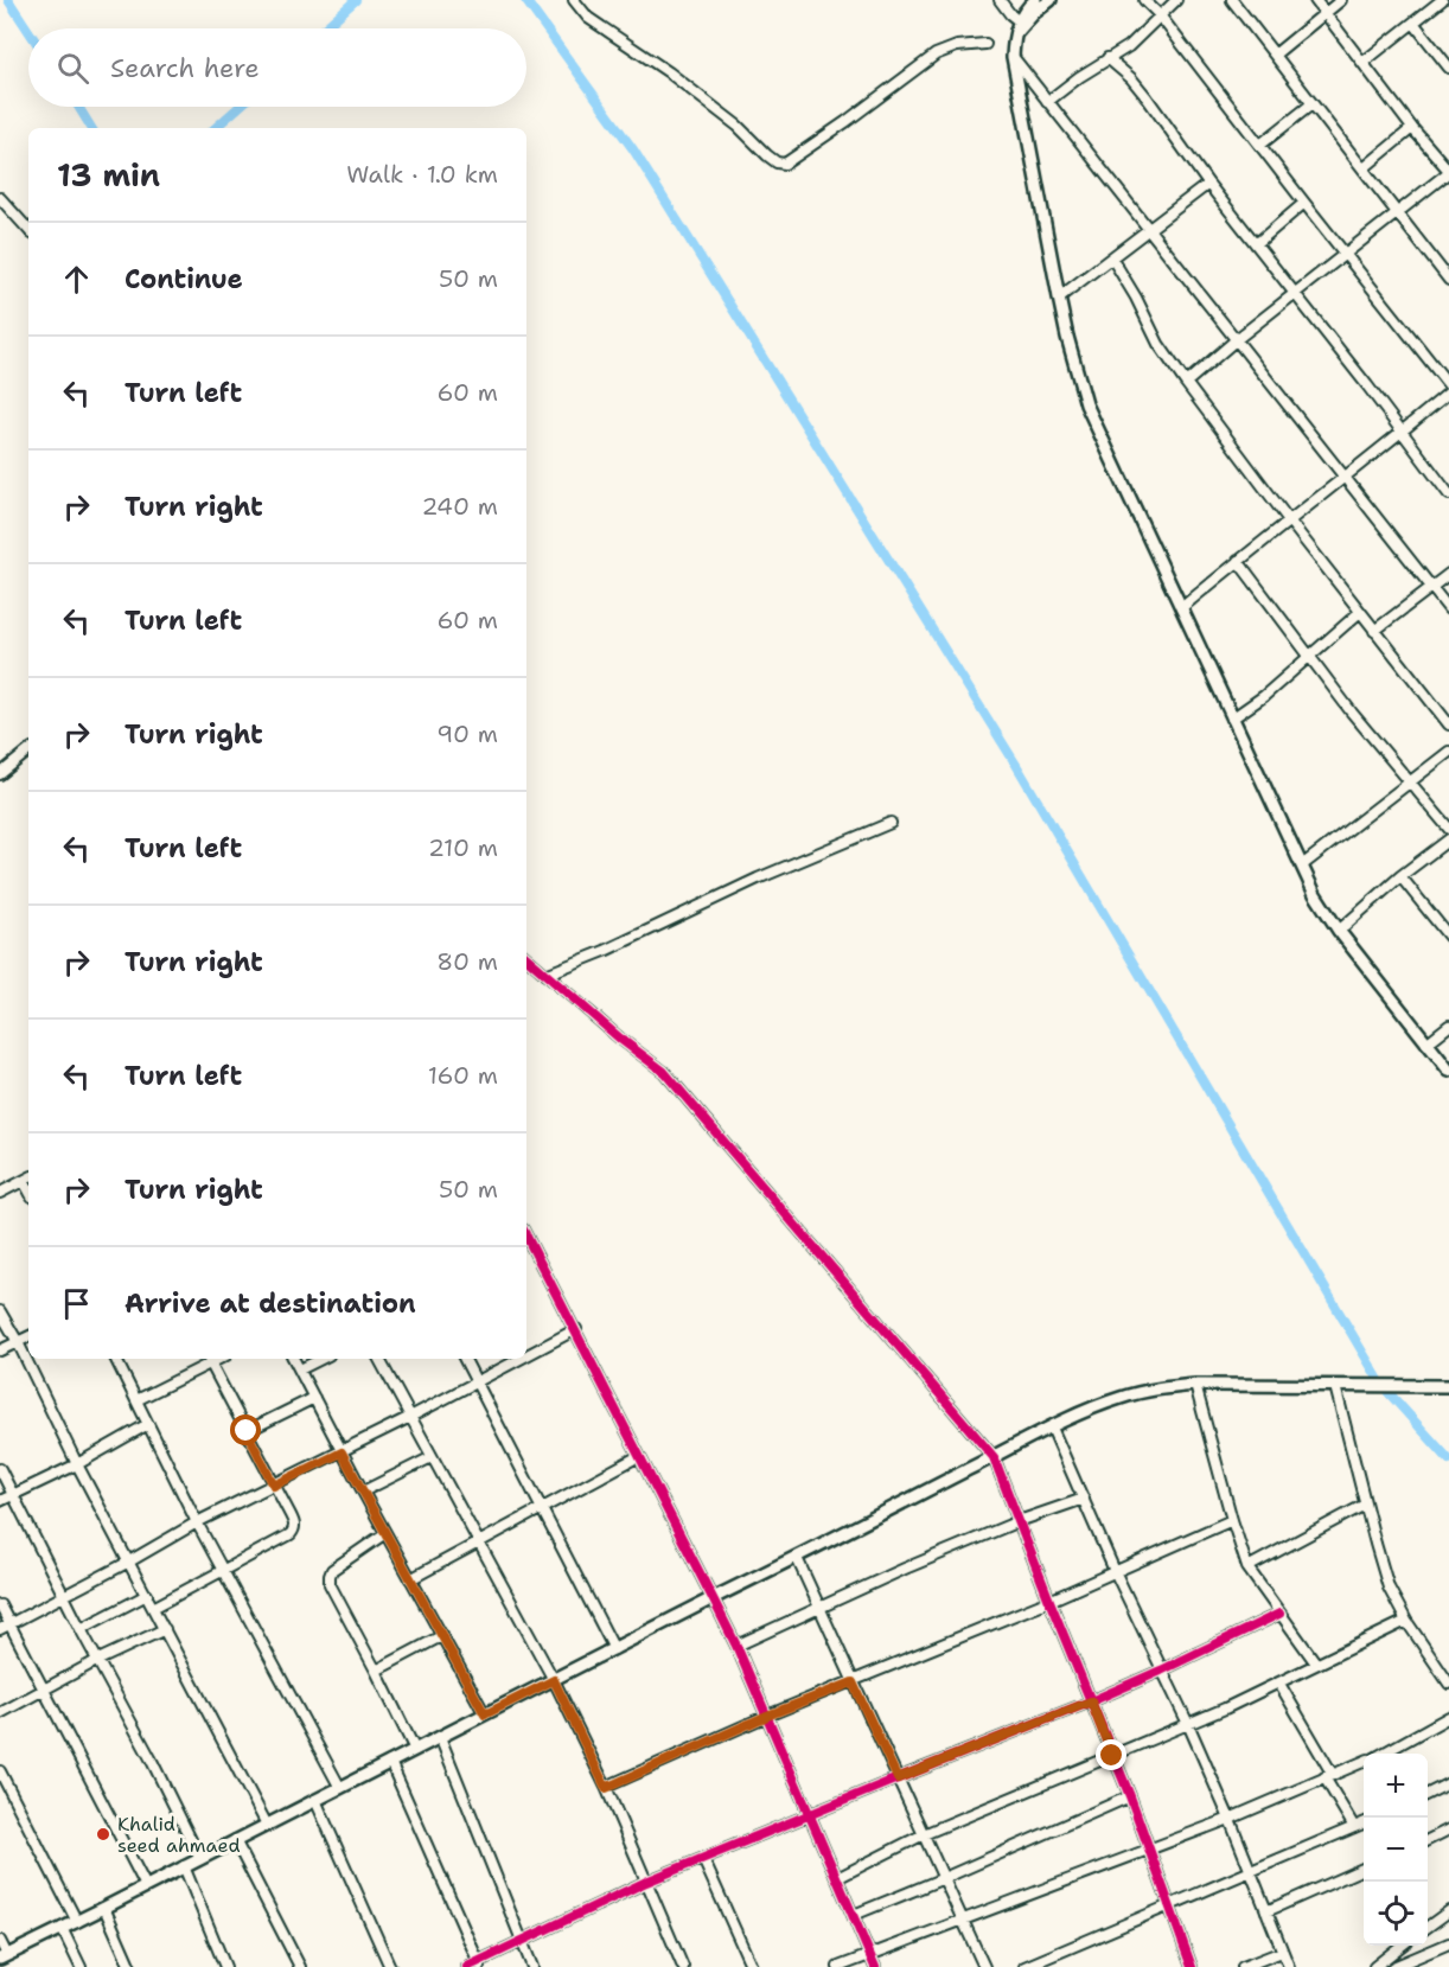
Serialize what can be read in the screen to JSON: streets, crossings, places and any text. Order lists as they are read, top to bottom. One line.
{"places":["Khalid seed ahmaed"],"page":{"search":"Search here","heading":["13 min","Walk · 1.0 km"],"list":[["Continue","50 m"],["Turn left","60 m"],["Turn right","240 m"],["Turn left","60 m"],["Turn right","90 m"],["Turn left","210 m"],["Turn right","80 m"],["Turn left","160 m"],["Turn right","50 m"],"Arrive at destination"],"map_buttons":["+","−"]}}
